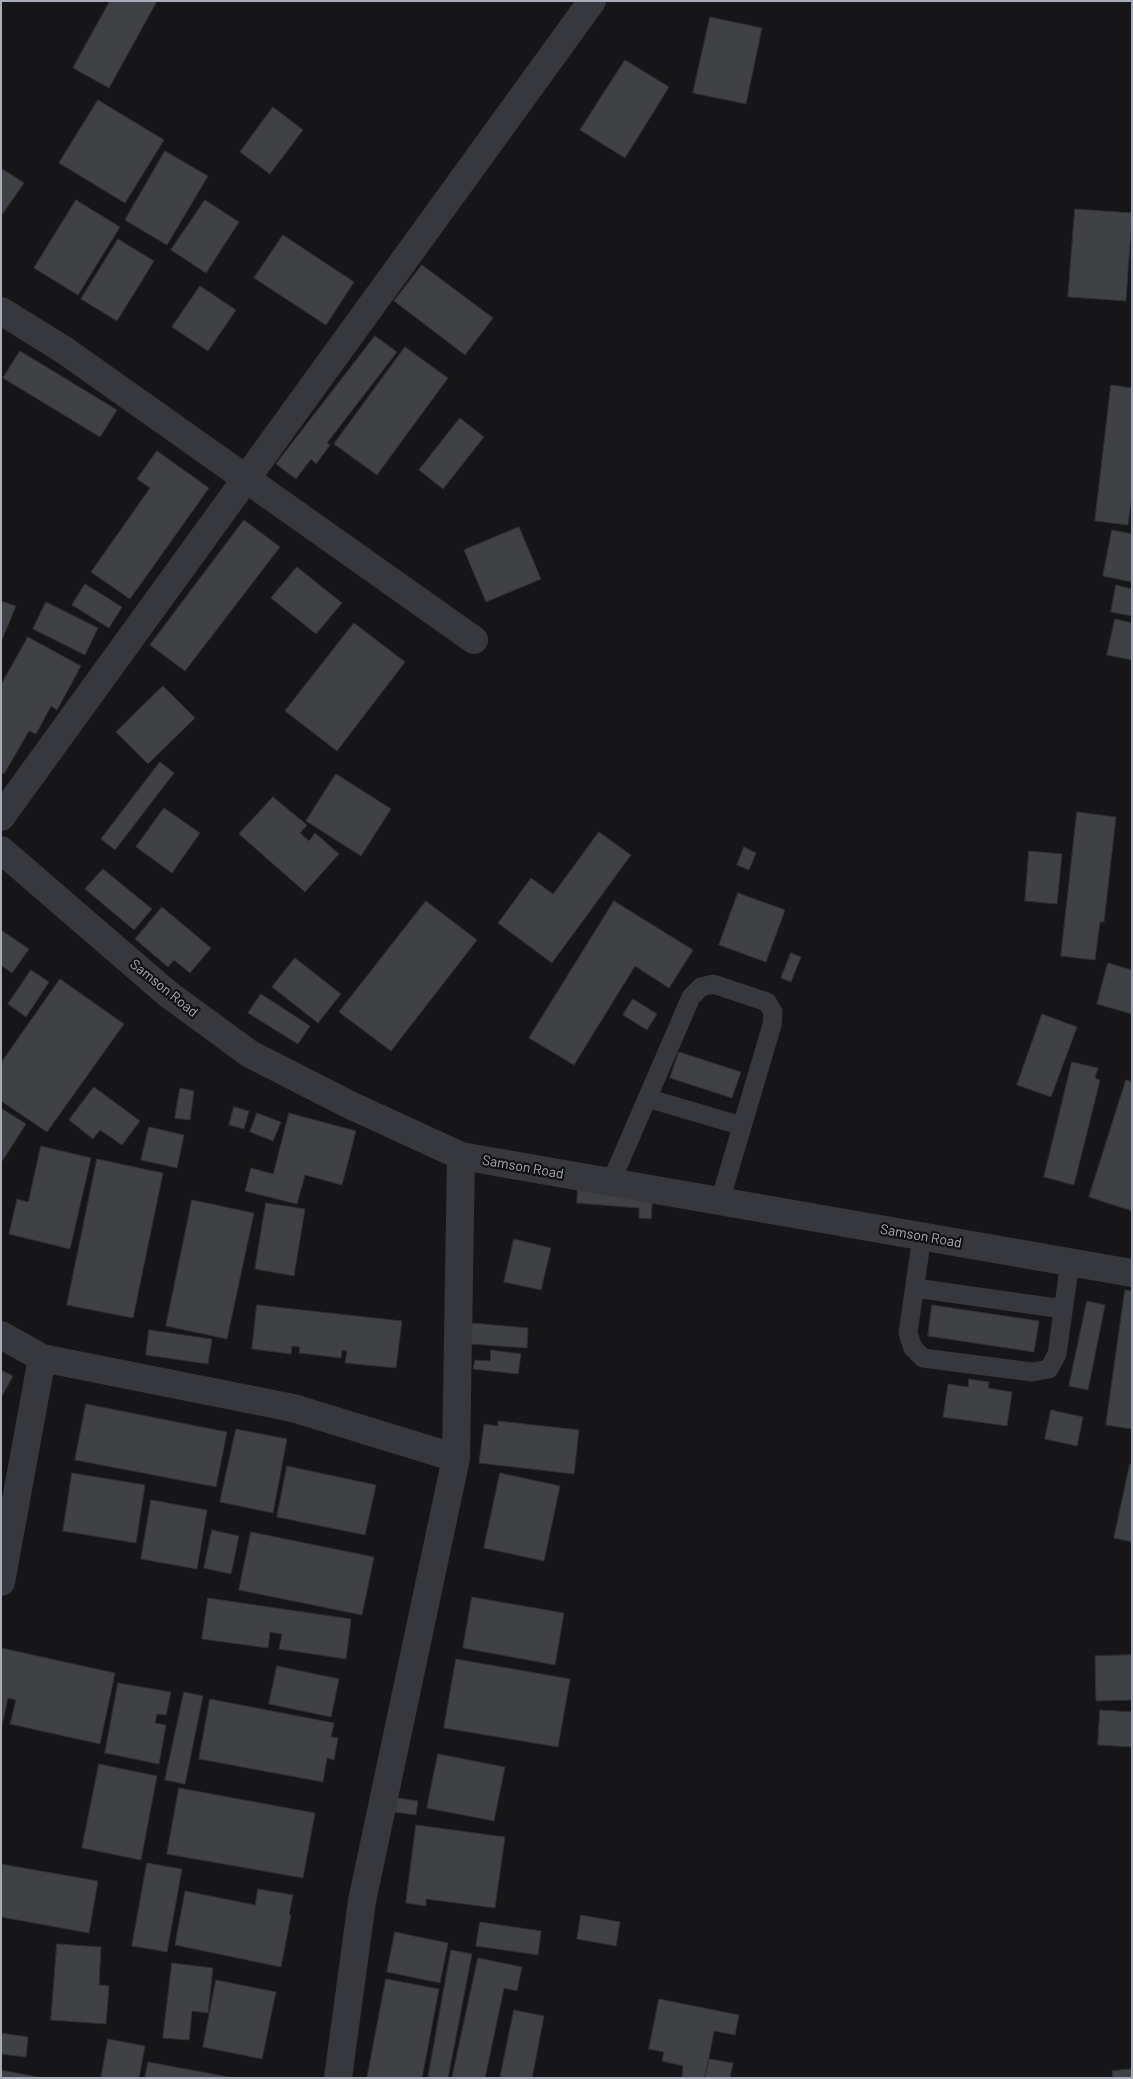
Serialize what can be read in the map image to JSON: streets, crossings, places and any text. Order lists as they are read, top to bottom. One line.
{"streets":{"street":["Samson Road"]}}
